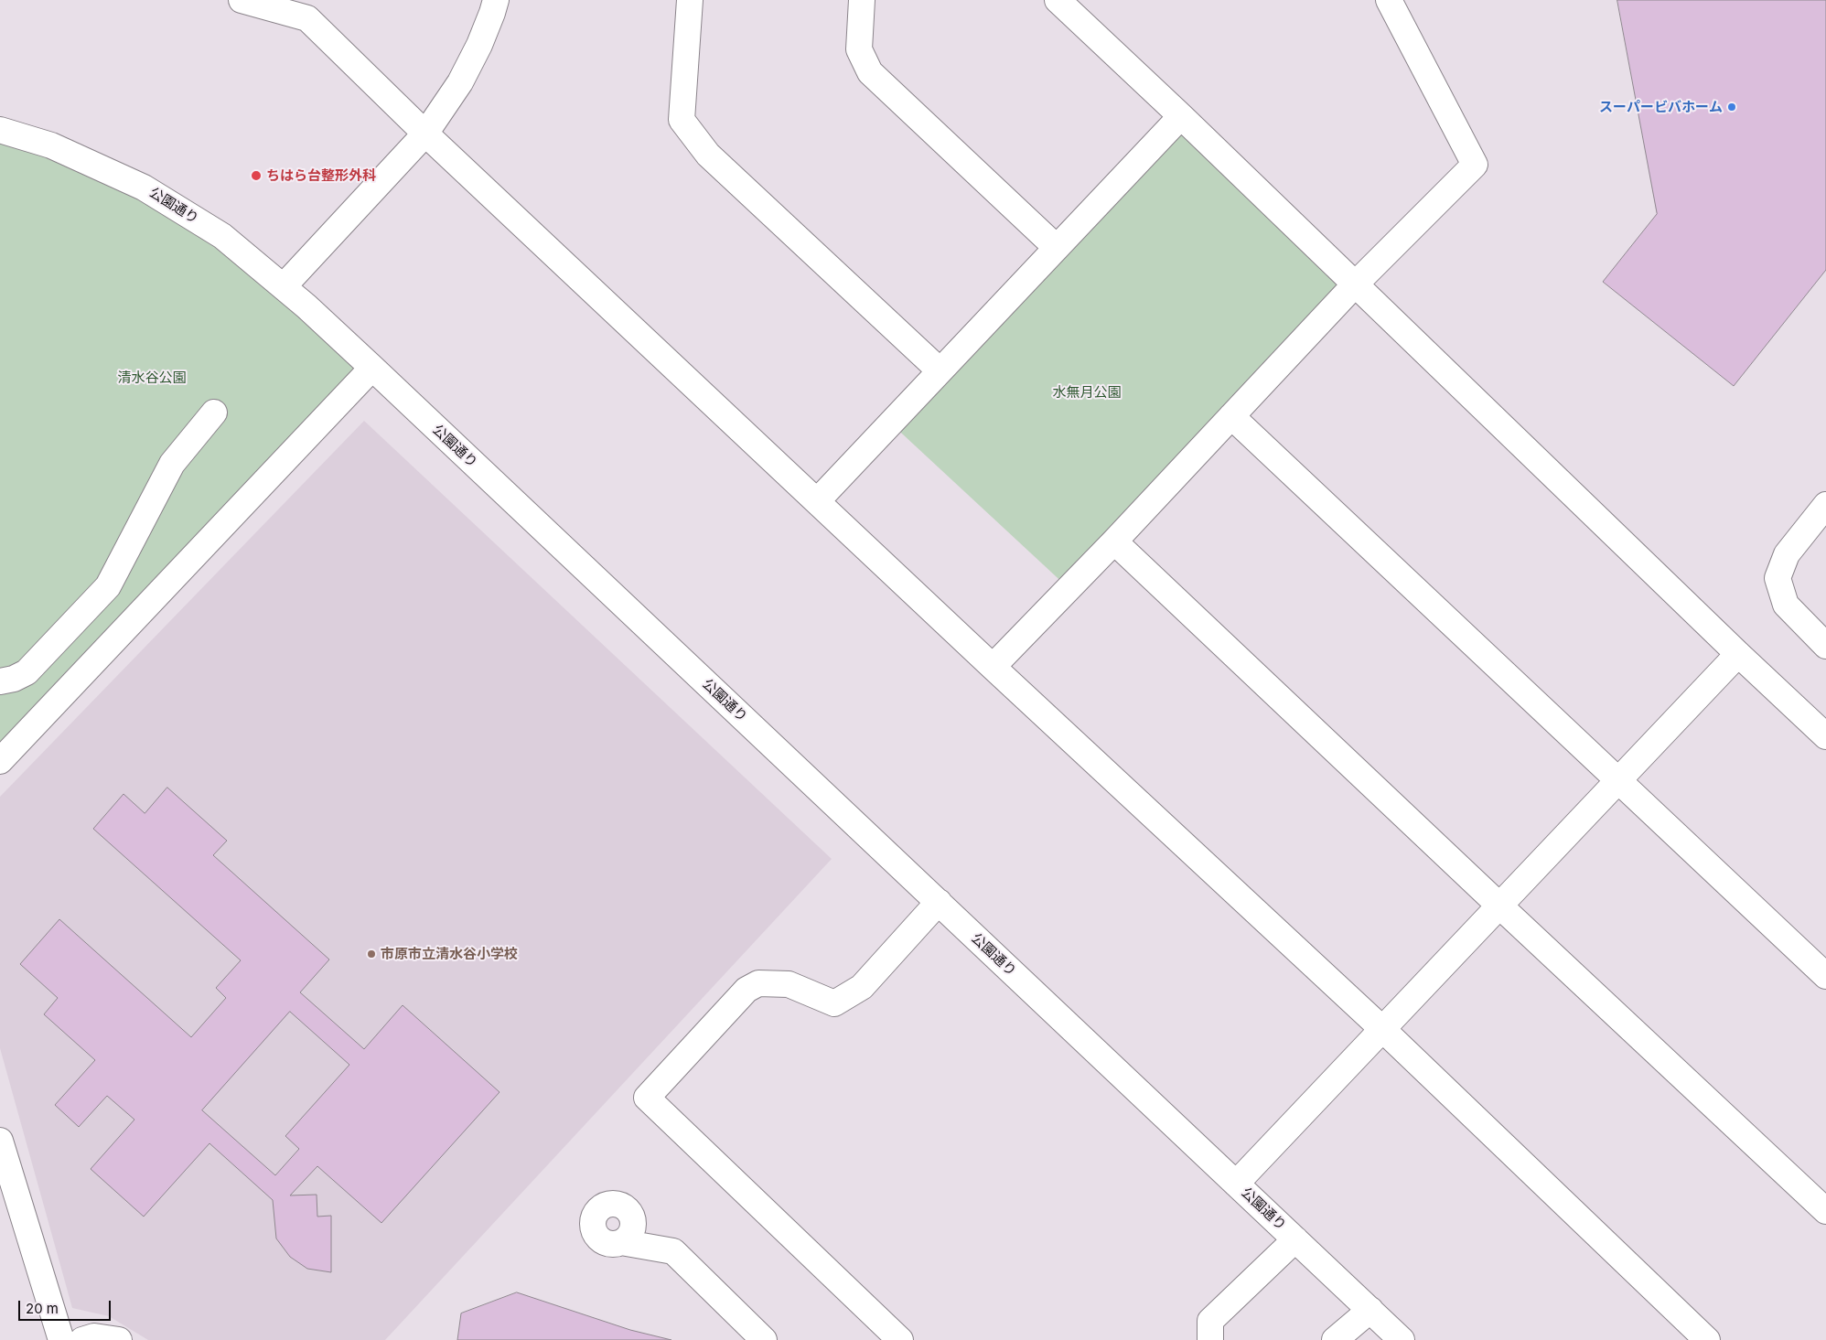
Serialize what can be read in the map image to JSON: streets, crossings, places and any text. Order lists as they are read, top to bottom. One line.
{"streets":{"street":["公園通り"]},"parks":["清水谷公園","水無月公園"],"places":["スーパービバホーム","ちはら台整形外科","市原市立清水谷小学校"],"scale_bar":"20 m"}
